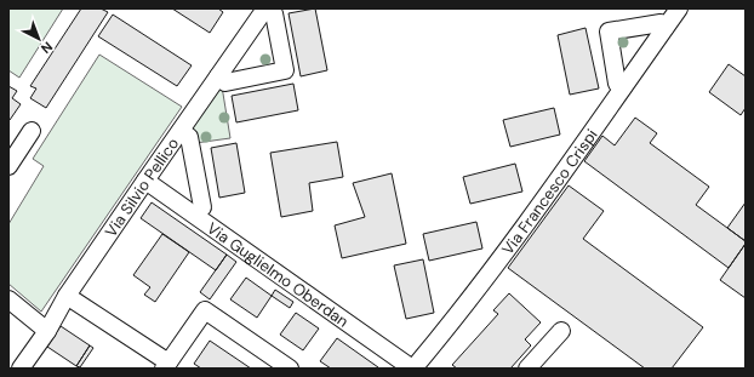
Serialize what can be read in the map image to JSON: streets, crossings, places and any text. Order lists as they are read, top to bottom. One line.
{"streets":{"street":["Via Silvio Pellico","Via Francesco Crispi","Via Guglielmo Oberdan"]},"crossings":[["Via Silvio Pellico","Via Guglielmo Oberdan"],["Via Francesco Crispi","Via Guglielmo Oberdan"]],"north":"bottom right"}
